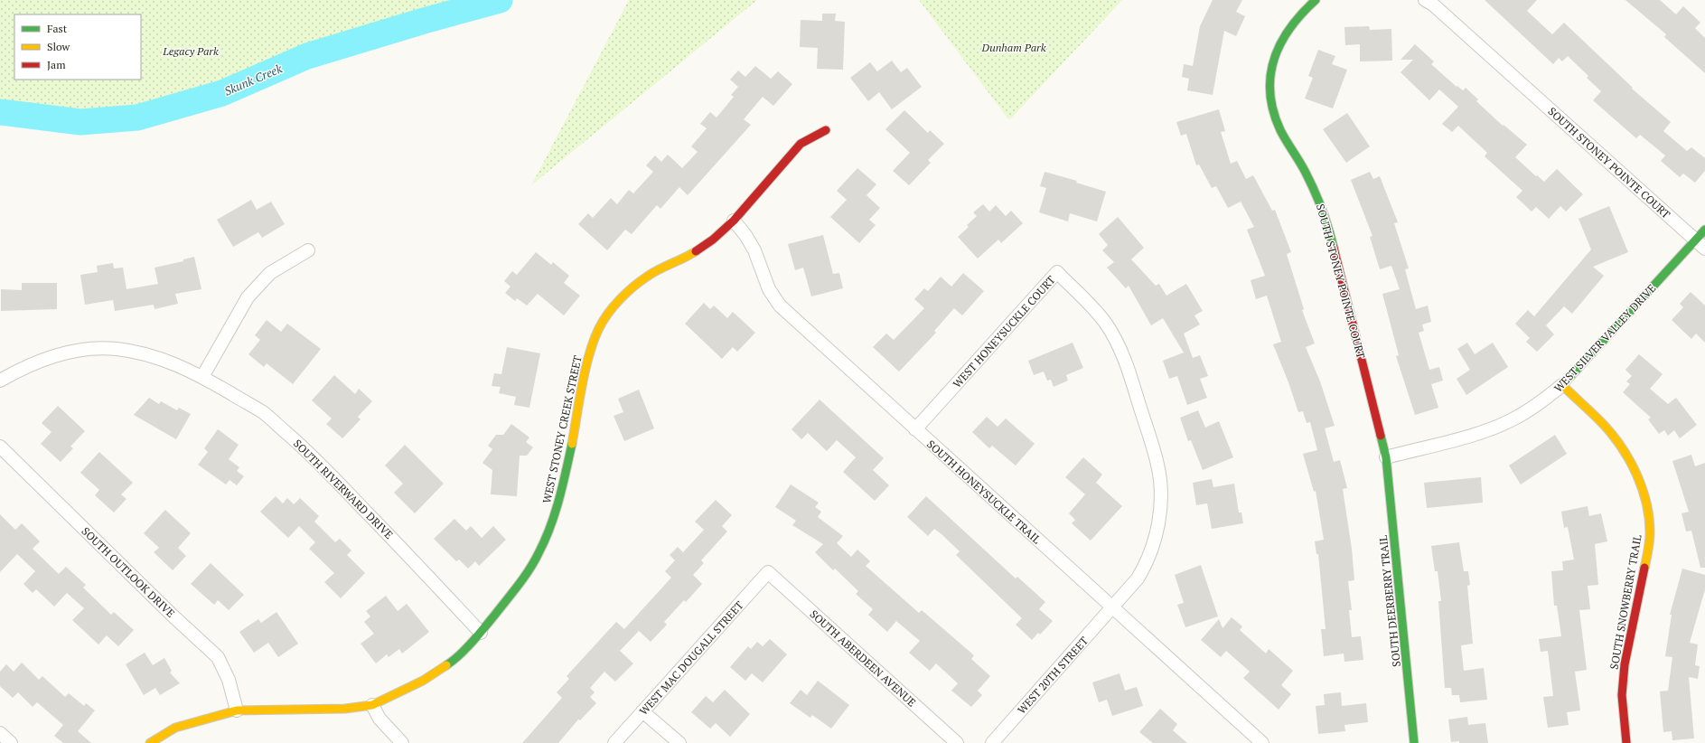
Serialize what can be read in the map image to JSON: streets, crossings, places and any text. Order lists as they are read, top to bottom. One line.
{"streets":{"street":["SOUTH STONEY POINTE COURT","WEST HONEYSUCKLE COURT","WEST SILVER VALLEY DRIVE","WEST STONEY CREEK STREET","SOUTH RIVERWARD DRIVE","SOUTH HONEYSUCKLE TRAIL","SOUTH OUTLOOK DRIVE","SOUTH DEERBERRY TRAIL","SOUTH SNOWBERRY TRAIL","WEST MAC DOUGALL STREET","SOUTH ABERDEEN AVENUE","WEST 20TH STREET"]},"crossings":[["SOUTH STONEY POINTE COURT","WEST SILVER VALLEY DRIVE"],["SOUTH STONEY POINTE COURT","SOUTH DEERBERRY TRAIL"],["WEST HONEYSUCKLE COURT","SOUTH HONEYSUCKLE TRAIL"],["WEST HONEYSUCKLE COURT","WEST 20TH STREET"],["WEST SILVER VALLEY DRIVE","SOUTH DEERBERRY TRAIL"],["WEST SILVER VALLEY DRIVE","SOUTH SNOWBERRY TRAIL"],["WEST STONEY CREEK STREET","SOUTH RIVERWARD DRIVE"],["WEST STONEY CREEK STREET","SOUTH HONEYSUCKLE TRAIL"],["WEST STONEY CREEK STREET","SOUTH OUTLOOK DRIVE"],["SOUTH HONEYSUCKLE TRAIL","WEST 20TH STREET"],["WEST MAC DOUGALL STREET","SOUTH ABERDEEN AVENUE"]],"water":["Skunk Creek"],"parks":["Dunham Park","Legacy Park"],"legend":["Fast","Slow","Jam"]}
